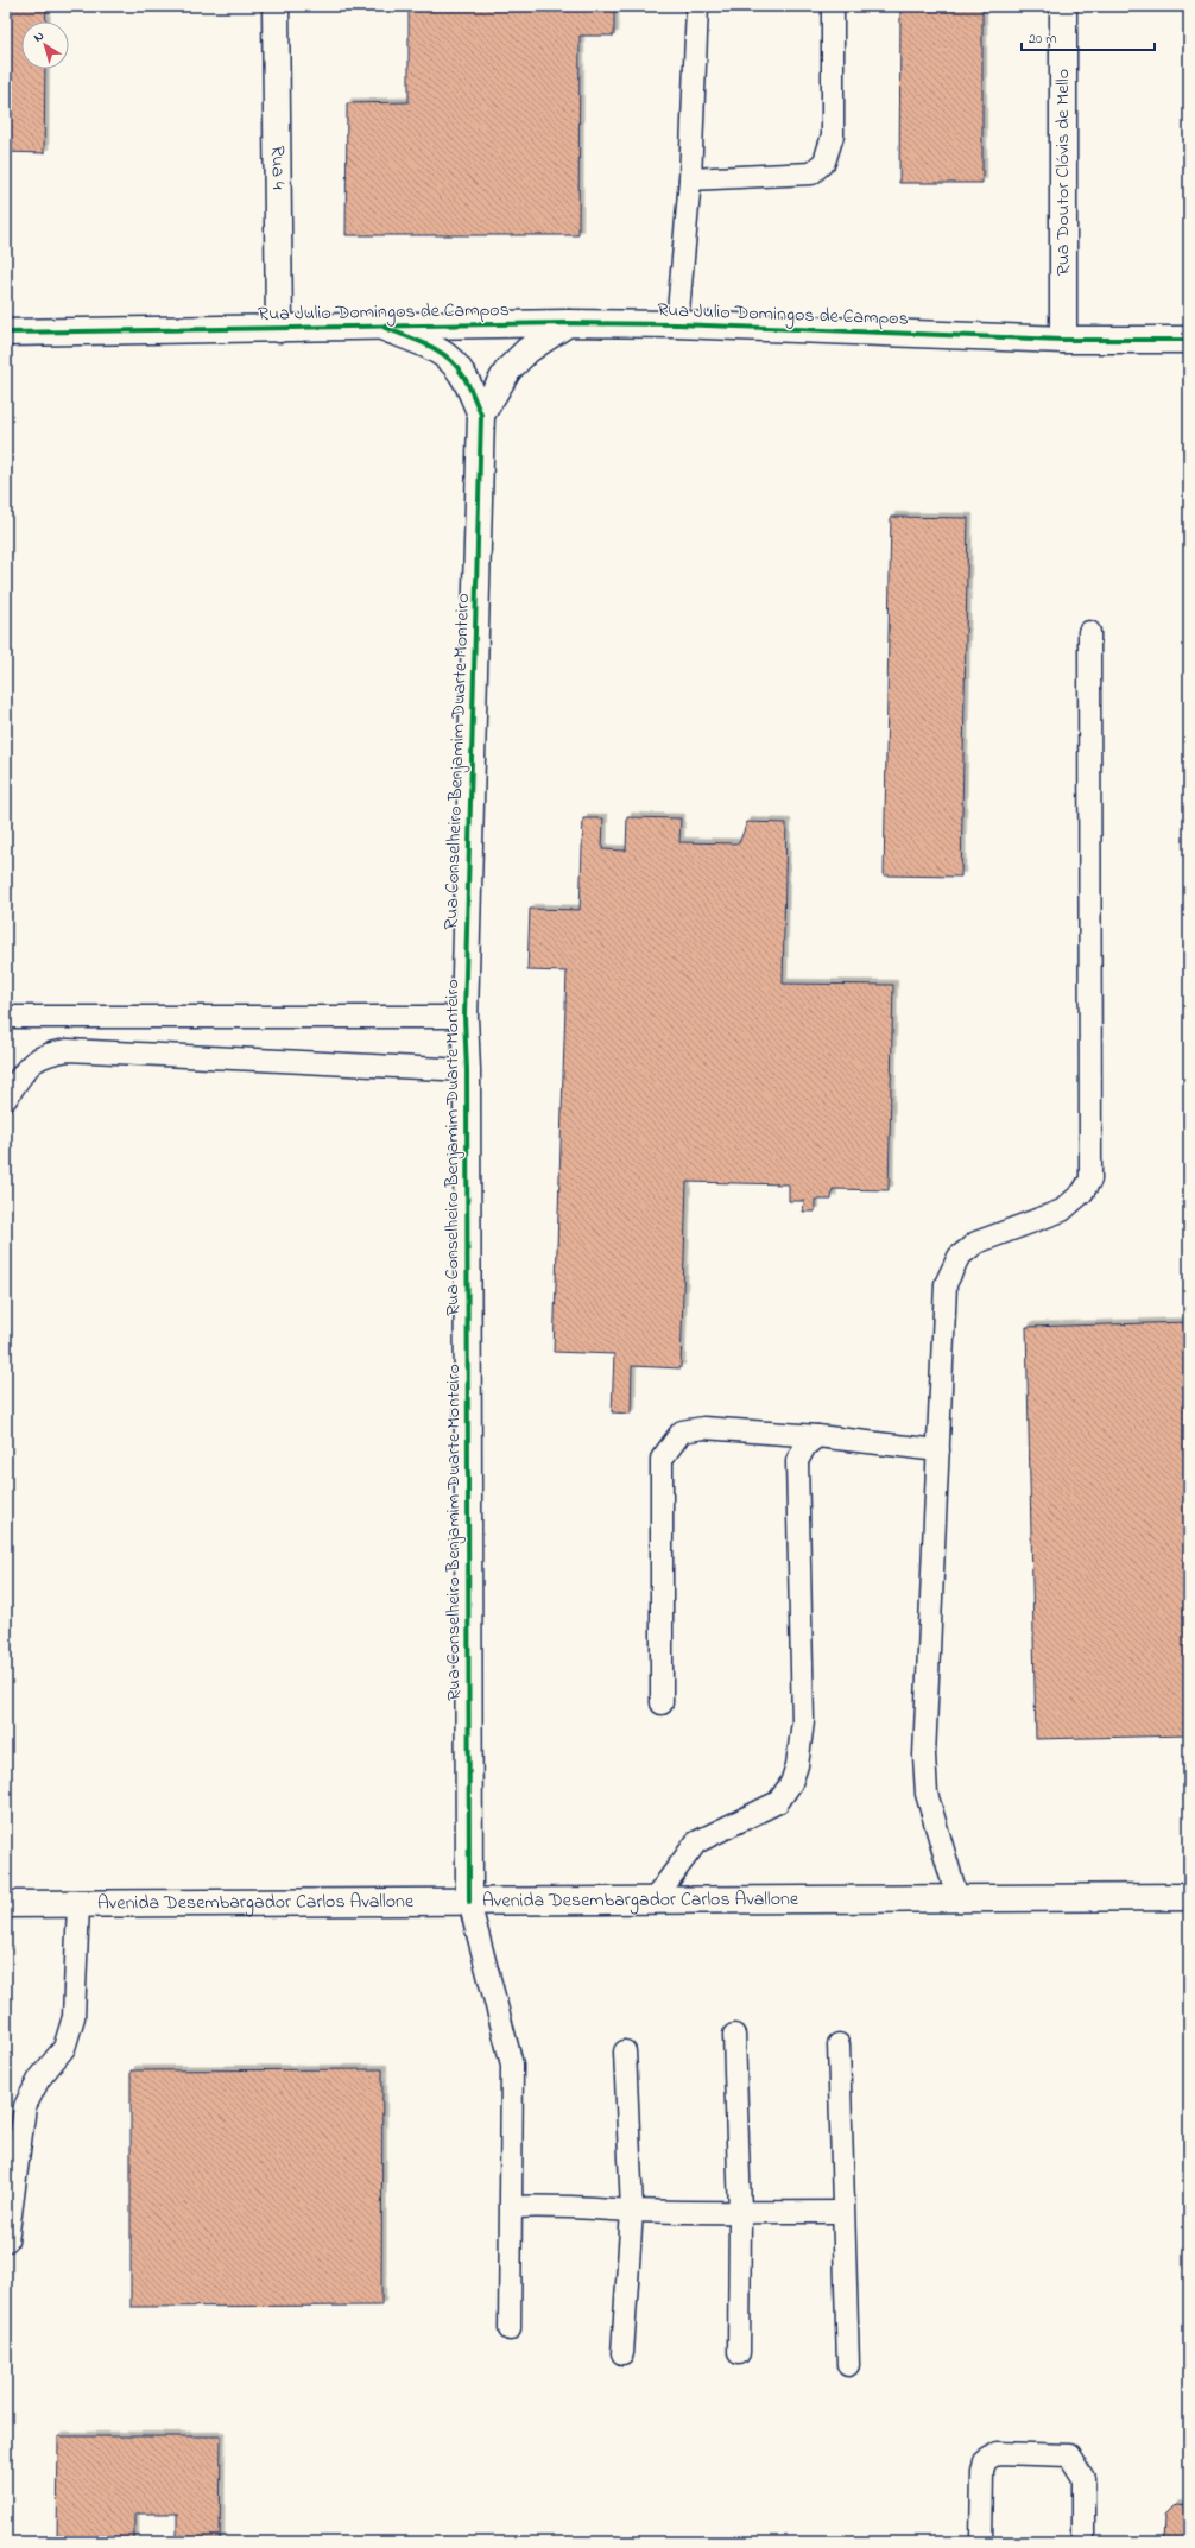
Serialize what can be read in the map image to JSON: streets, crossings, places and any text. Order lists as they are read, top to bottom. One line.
{"streets":{"street":["Rua 4","Rua Doutor Clóvis de Mello","Rua Julio Domingos de Campos","Rua Conselheiro Benjamim Duarte Monteiro","Avenida Desembargador Carlos Avallone"]},"crossings":[["Rua 4","Rua Julio Domingos de Campos"],["Rua Doutor Clóvis de Mello","Rua Julio Domingos de Campos"],["Rua Julio Domingos de Campos","Rua Conselheiro Benjamim Duarte Monteiro"],["Rua Conselheiro Benjamim Duarte Monteiro","Avenida Desembargador Carlos Avallone"]],"scale_bar":"20 m","north":"top left"}
